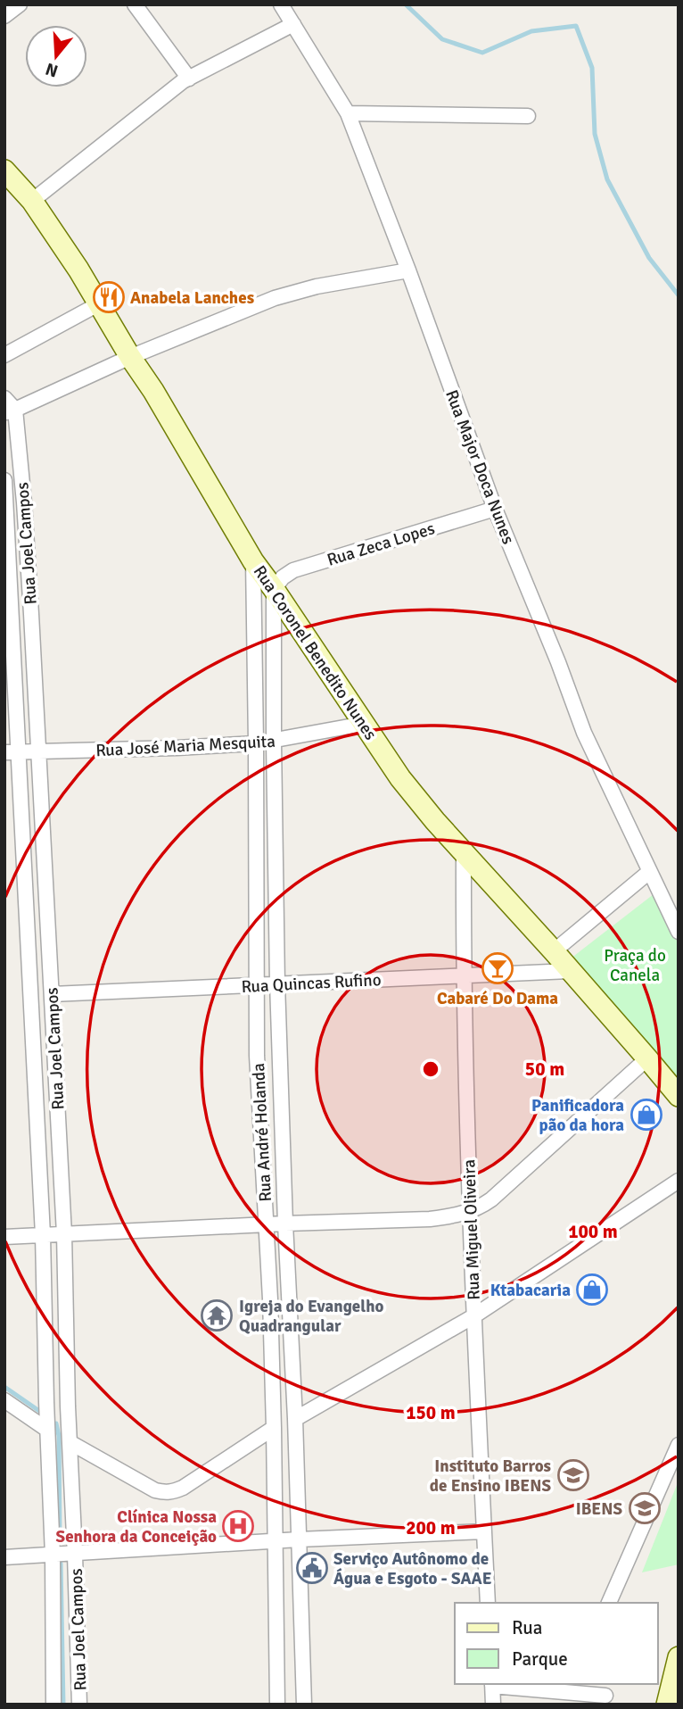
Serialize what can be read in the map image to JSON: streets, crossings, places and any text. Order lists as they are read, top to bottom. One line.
{"streets":{"street":["Rua Major Doca Nunes","Rua Joel Campos","Rua Zeca Lopes","Rua Coronel Benedito Nunes","Rua José Maria Mesquita","Rua Quincas Rufino","Rua André Holanda","Rua Miguel Oliveira"]},"crossings":[["Rua Major Doca Nunes","Rua Zeca Lopes"],["Rua Joel Campos","Rua José Maria Mesquita"],["Rua Joel Campos","Rua Quincas Rufino"],["Rua Zeca Lopes","Rua Coronel Benedito Nunes"],["Rua Zeca Lopes","Rua André Holanda"],["Rua Coronel Benedito Nunes","Rua José Maria Mesquita"],["Rua Coronel Benedito Nunes","Rua Quincas Rufino"],["Rua Coronel Benedito Nunes","Rua André Holanda"],["Rua Coronel Benedito Nunes","Rua Miguel Oliveira"],["Rua José Maria Mesquita","Rua André Holanda"],["Rua Quincas Rufino","Rua André Holanda"],["Rua Quincas Rufino","Rua Miguel Oliveira"]],"parks":["Praça do Canela"],"places":{"restaurant":["Anabela Lanches"],"bar":["Cabaré Do Dama"],"shop":["Panificadora pão da hora","Ktabacaria"],"temple":["Igreja do Evangelho Quadrangular"],"school or university":["Instituto Barros de Ensino IBENS","IBENS"],"hospital":["Clínica Nossa Senhora da Conceição"],"public building":["Serviço Autônomo de Água e Esgoto - SAAE"]},"legend":["Rua","Parque"],"north":"bottom","rings":["50 m","100 m","150 m","200 m"]}
